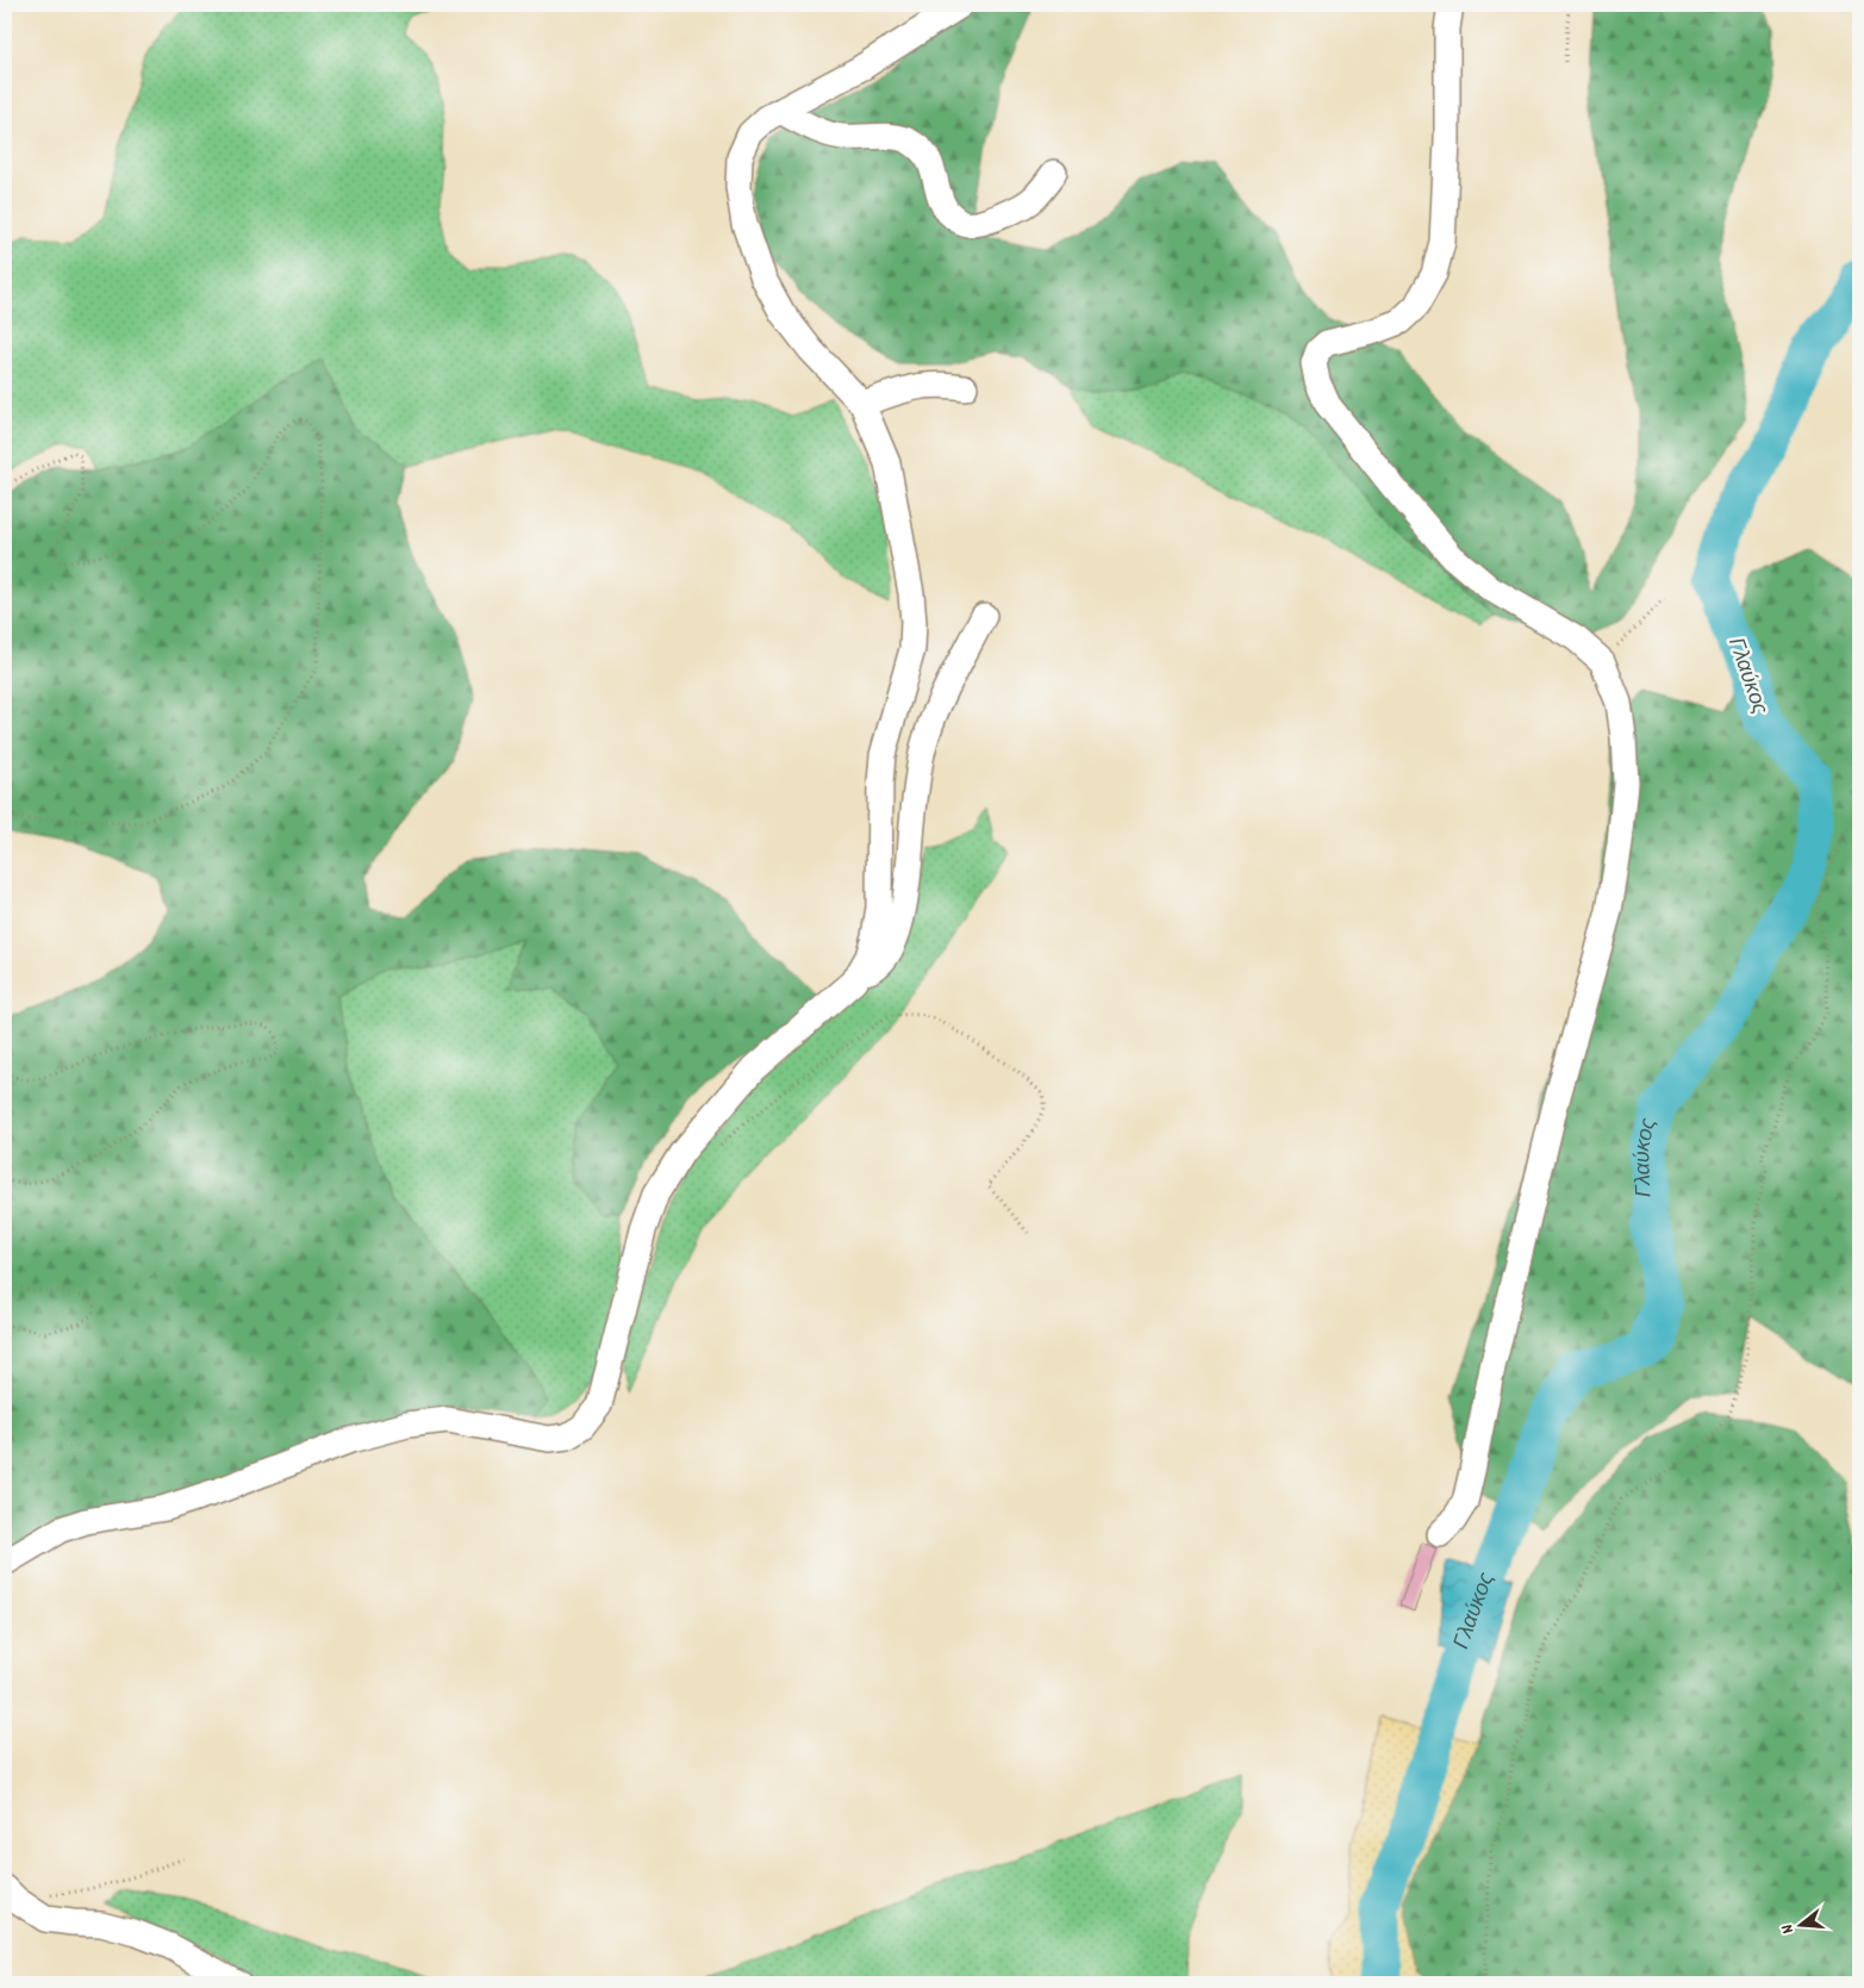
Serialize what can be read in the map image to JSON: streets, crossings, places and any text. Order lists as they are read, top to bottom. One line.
{"water":["Γλαύκος"],"north":"left"}
